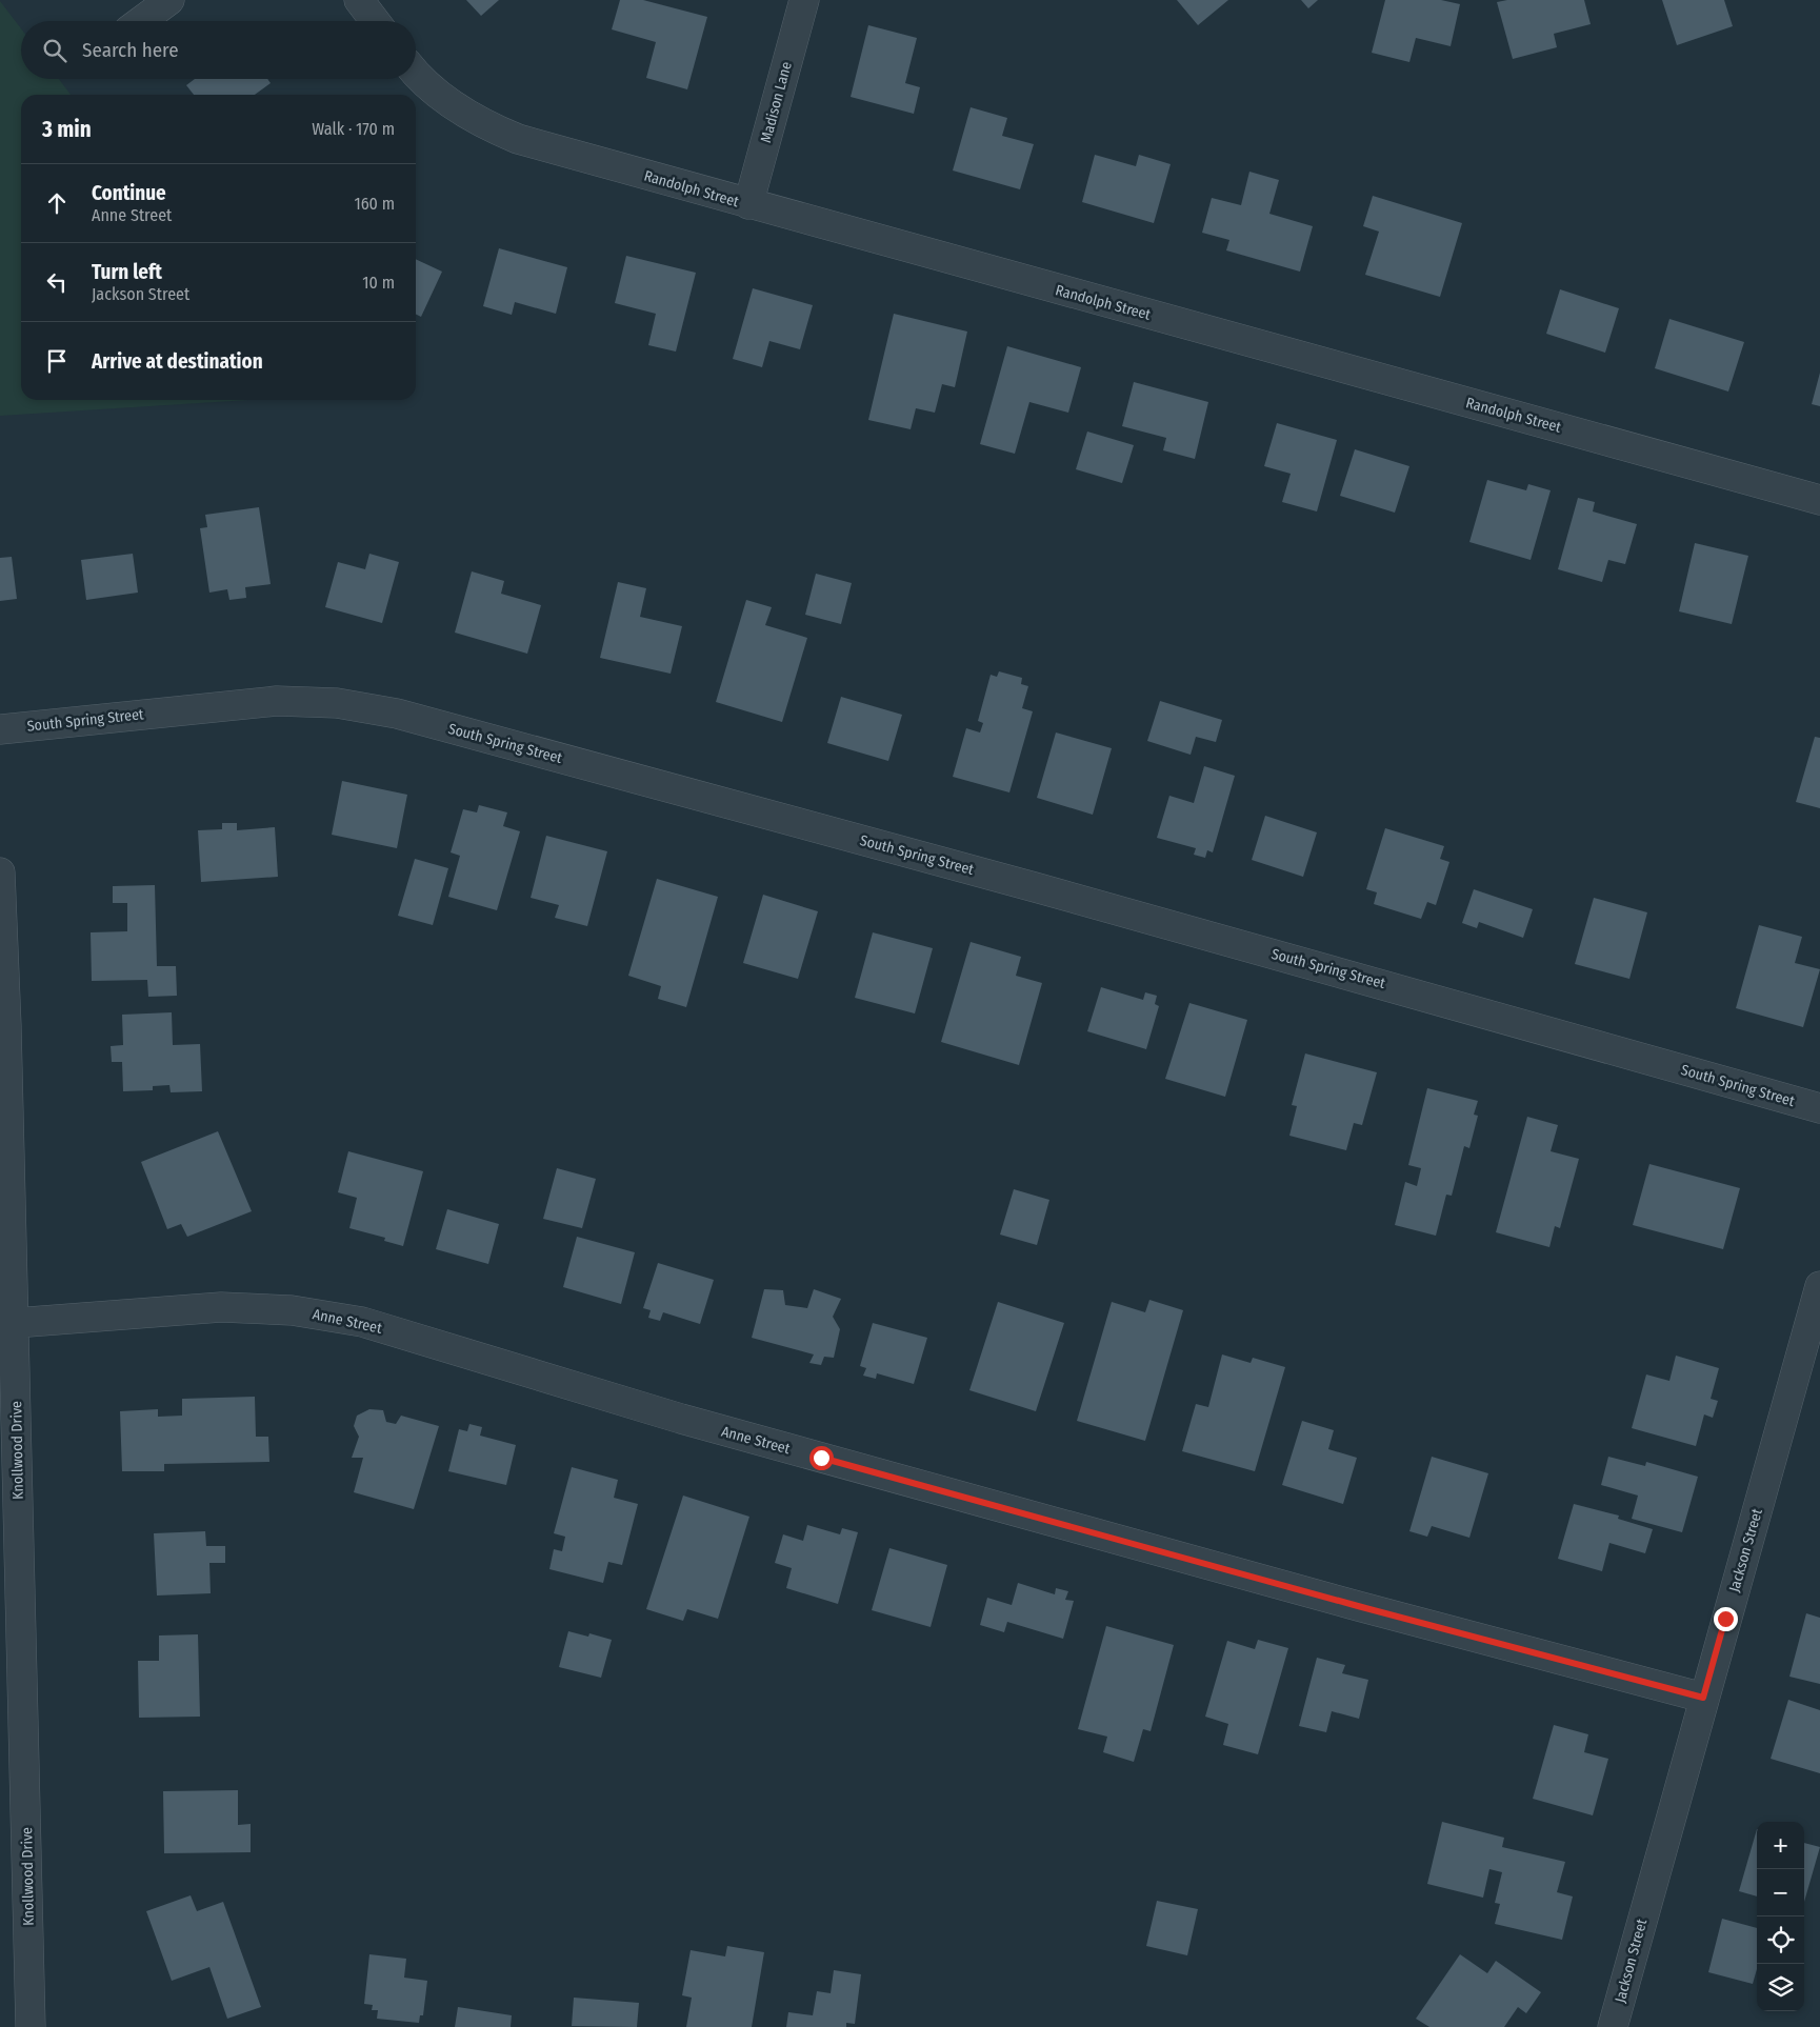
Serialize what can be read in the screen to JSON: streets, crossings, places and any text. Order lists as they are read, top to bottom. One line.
{"streets":{"street":["Madison Lane","Randolph Street","South Spring Street","Anne Street","Knollwood Drive","Jackson Street"]},"crossings":[["Madison Lane","Randolph Street"],["Anne Street","Knollwood Drive"],["Anne Street","Jackson Street"]],"page":{"search":"Search here","heading":["3 min","Walk · 170 m"],"list":[["Continue","Anne Street","160 m"],["Turn left","Jackson Street","10 m"],"Arrive at destination"],"map_buttons":["+","−"]}}
